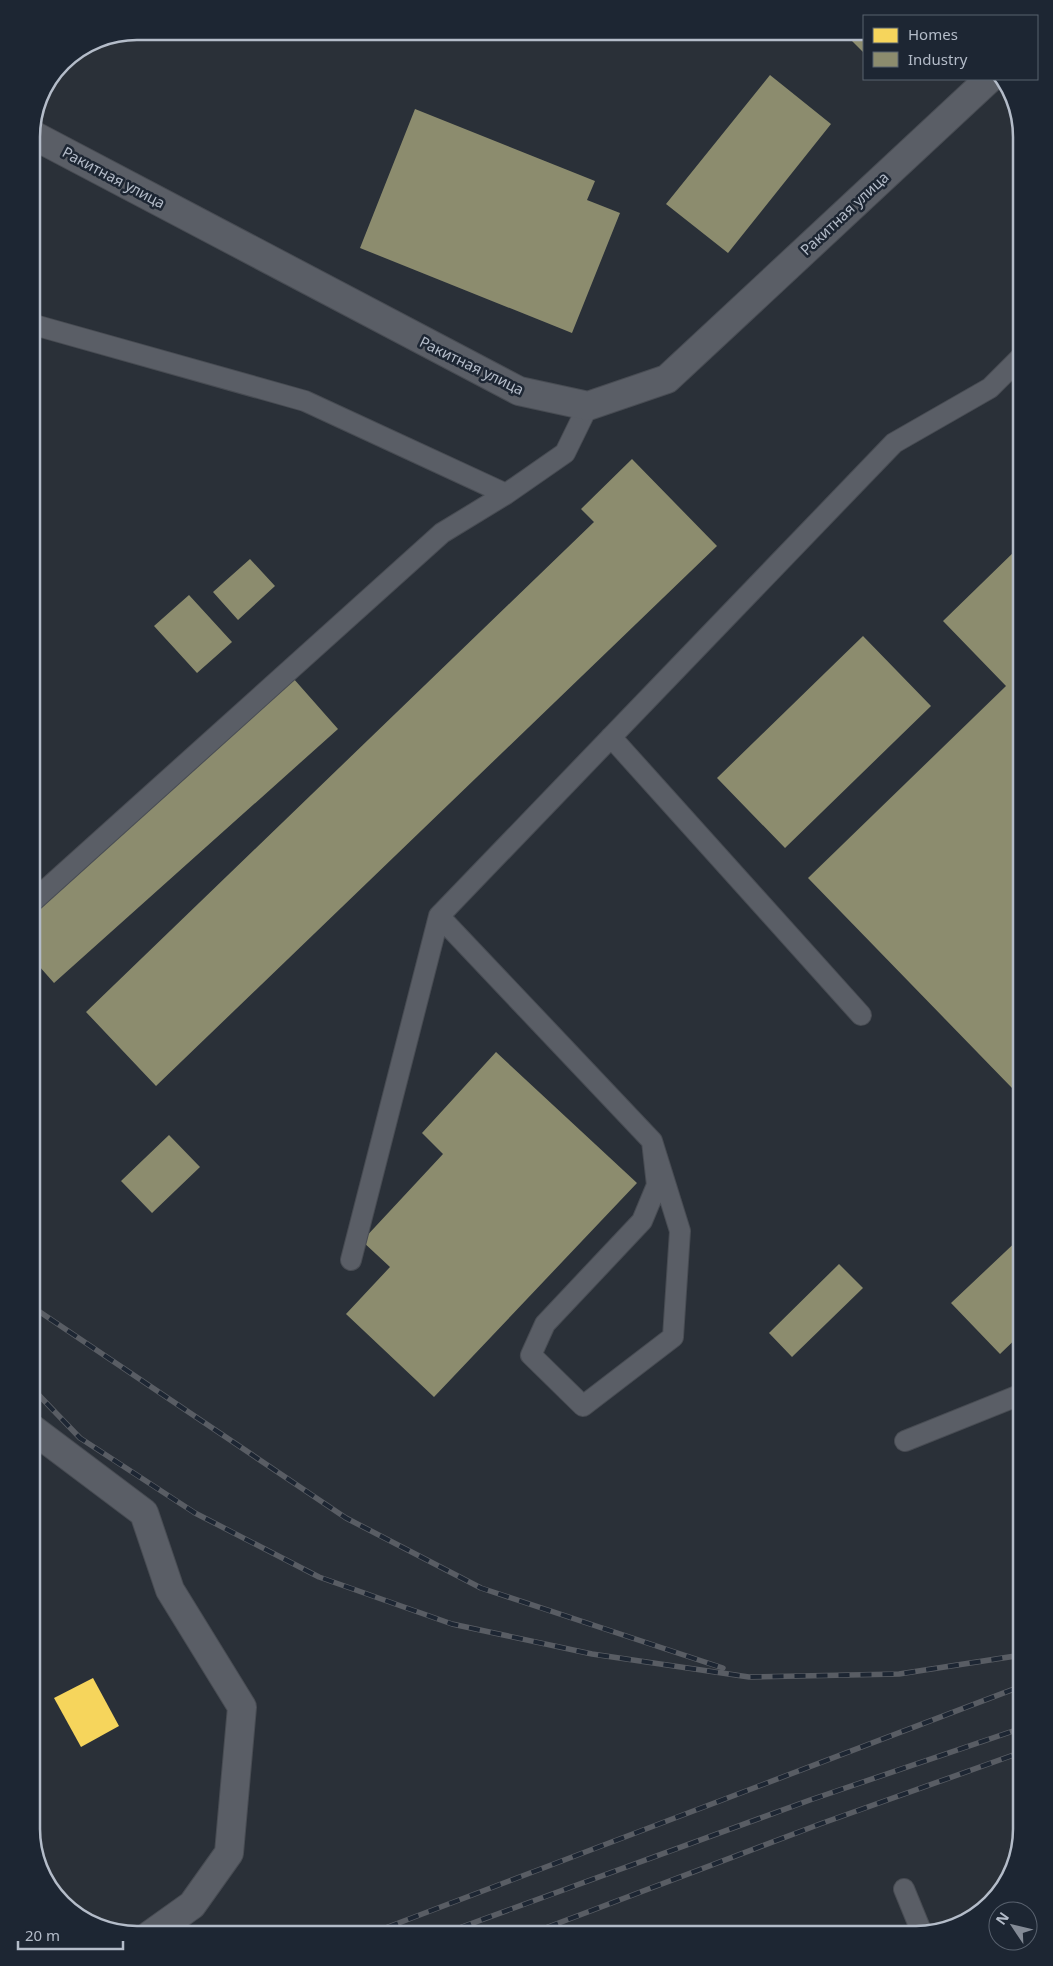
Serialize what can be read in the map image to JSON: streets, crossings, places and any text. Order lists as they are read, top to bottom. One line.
{"streets":{"street":["Ракитная улица"]},"legend":["Homes","Industry"],"scale_bar":"20 m","north":"top left"}
